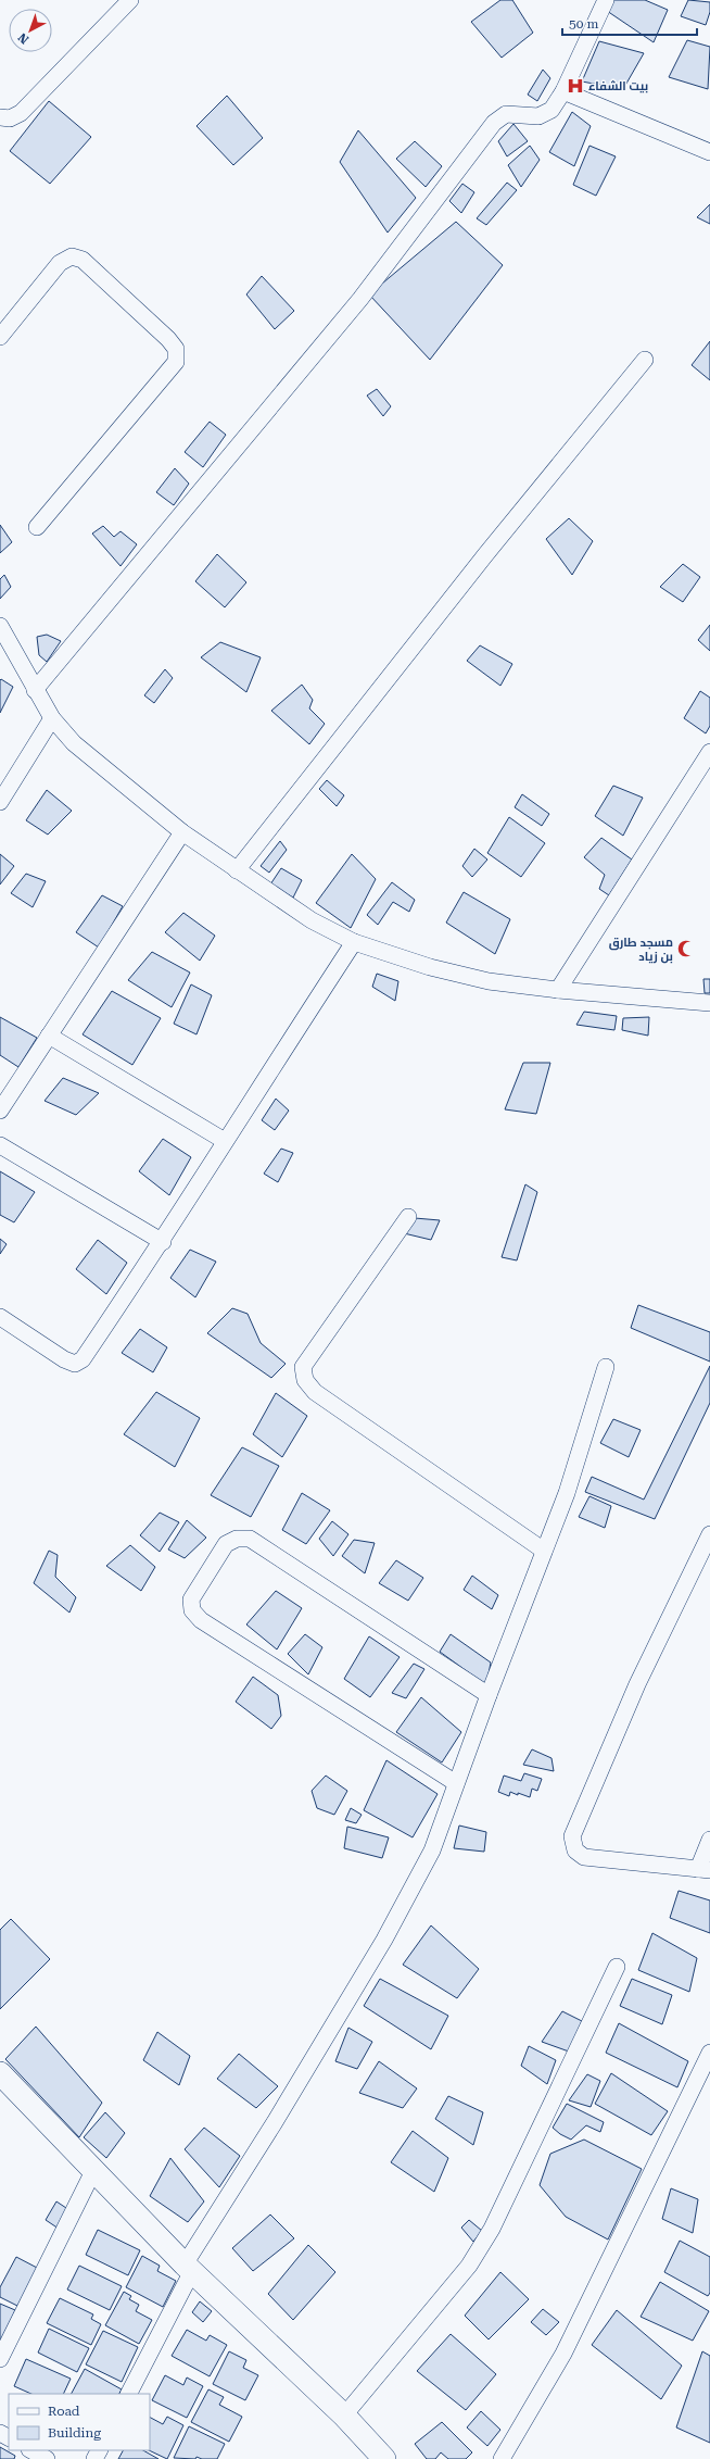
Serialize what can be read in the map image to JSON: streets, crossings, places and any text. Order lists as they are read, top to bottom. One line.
{"places":{"hospital":["بيت الشفاء"],"mosque":["مسجد طارق بن زياد"]},"legend":["Road","Building"],"scale_bar":"50 m","north":"bottom left"}
